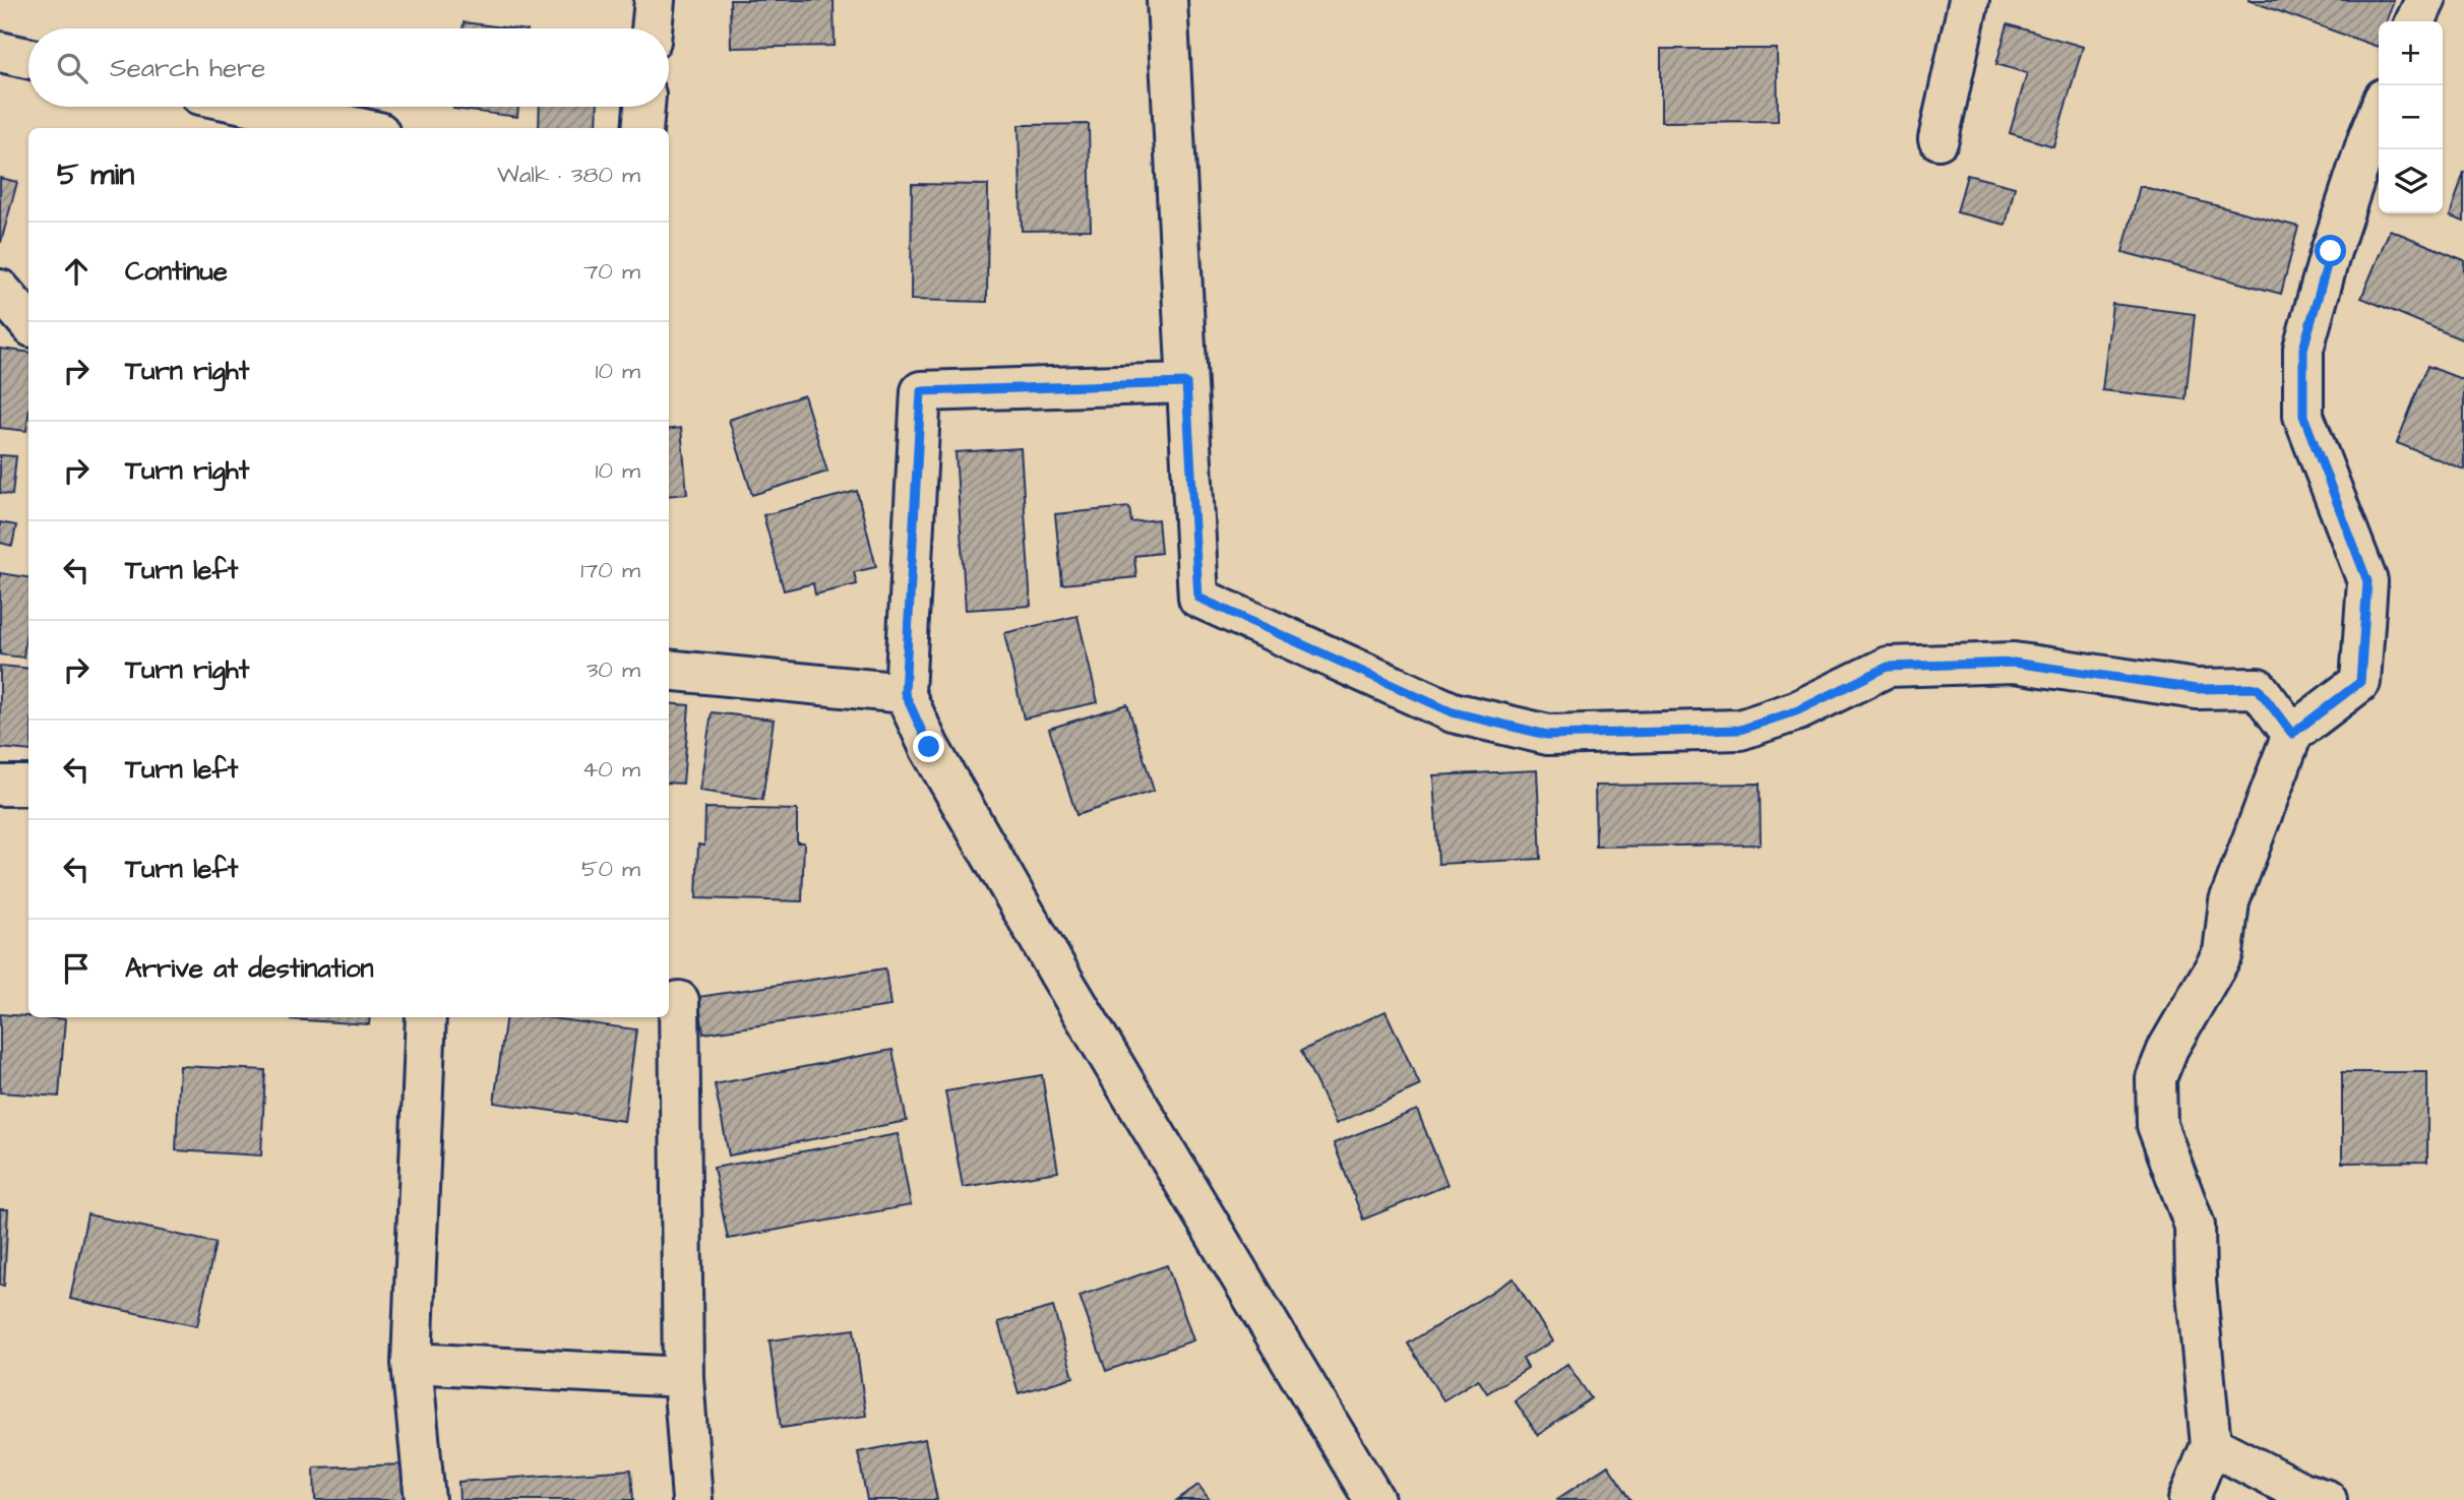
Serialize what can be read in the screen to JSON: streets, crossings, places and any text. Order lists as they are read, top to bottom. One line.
{"page":{"map_buttons":["+","−"],"search":"Search here","heading":["5 min","Walk · 380 m"],"list":[["Continue","70 m"],["Turn right","10 m"],["Turn right","10 m"],["Turn left","170 m"],["Turn right","30 m"],["Turn left","40 m"],["Turn left","50 m"],"Arrive at destination"]}}
